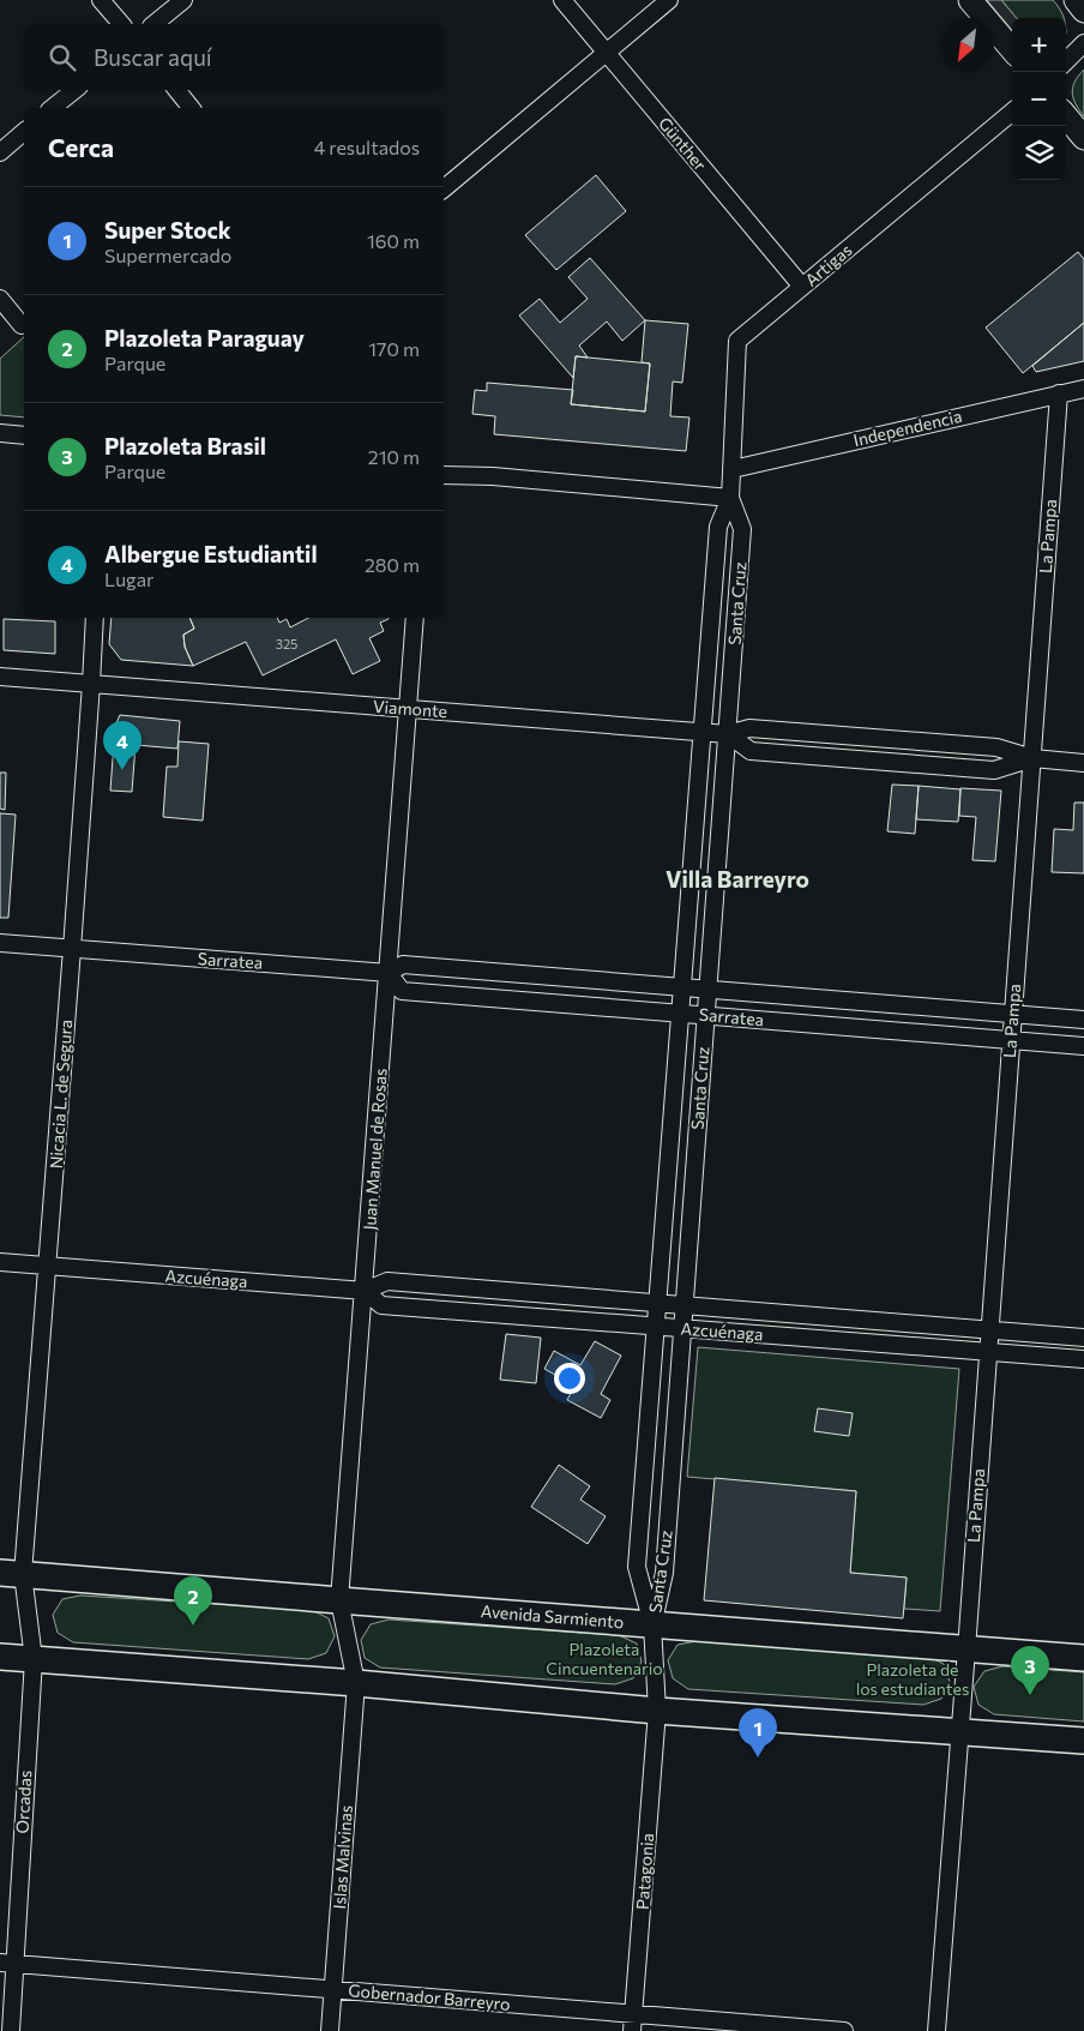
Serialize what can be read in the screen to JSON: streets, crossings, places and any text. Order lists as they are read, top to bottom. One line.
{"streets":{"main road":["Avenida Sarmiento"],"street":["Günther","Artigas","Independencia","La Pampa","Santa Cruz","Viamonte","Sarratea","Nicacia L. de Segura","Juan Manuel de Rosas","Azcuénaga","Orcadas","Islas Malvinas","Patagonia","Gobernador Barreyro"]},"crossings":[["Günther","Artigas"],["Artigas","Independencia"],["Artigas","Santa Cruz"],["Independencia","La Pampa"],["Independencia","Santa Cruz"],["La Pampa","Viamonte"],["La Pampa","Sarratea"],["La Pampa","Azcuénaga"],["La Pampa","Avenida Sarmiento"],["Santa Cruz","Viamonte"],["Santa Cruz","Sarratea"],["Santa Cruz","Azcuénaga"],["Santa Cruz","Avenida Sarmiento"],["Santa Cruz","Patagonia"],["Viamonte","Nicacia L. de Segura"],["Viamonte","Juan Manuel de Rosas"],["Sarratea","Nicacia L. de Segura"],["Sarratea","Juan Manuel de Rosas"],["Nicacia L. de Segura","Azcuénaga"],["Nicacia L. de Segura","Avenida Sarmiento"],["Nicacia L. de Segura","Orcadas"],["Juan Manuel de Rosas","Azcuénaga"],["Juan Manuel de Rosas","Avenida Sarmiento"],["Juan Manuel de Rosas","Islas Malvinas"],["Avenida Sarmiento","Orcadas"],["Avenida Sarmiento","Patagonia"],["Orcadas","Gobernador Barreyro"],["Islas Malvinas","Gobernador Barreyro"],["Patagonia","Gobernador Barreyro"]],"districts":["Villa Barreyro"],"parks":["Plazoleta Cincuentenario","Plazoleta de los estudiantes"],"house_numbers":["325"],"north":"bottom left","page":{"map_buttons":["+","−"],"search":"Buscar aquí","heading":["Cerca","4 resultados"],"list":[{"mark":"1","name":"Super Stock","note":"Supermercado","value":"160 m"},{"mark":"2","name":"Plazoleta Paraguay","note":"Parque","value":"170 m"},{"mark":"3","name":"Plazoleta Brasil","note":"Parque","value":"210 m"},{"mark":"4","name":"Albergue Estudiantil","note":"Lugar","value":"280 m"}],"pins":["4","2","3","1"]}}
